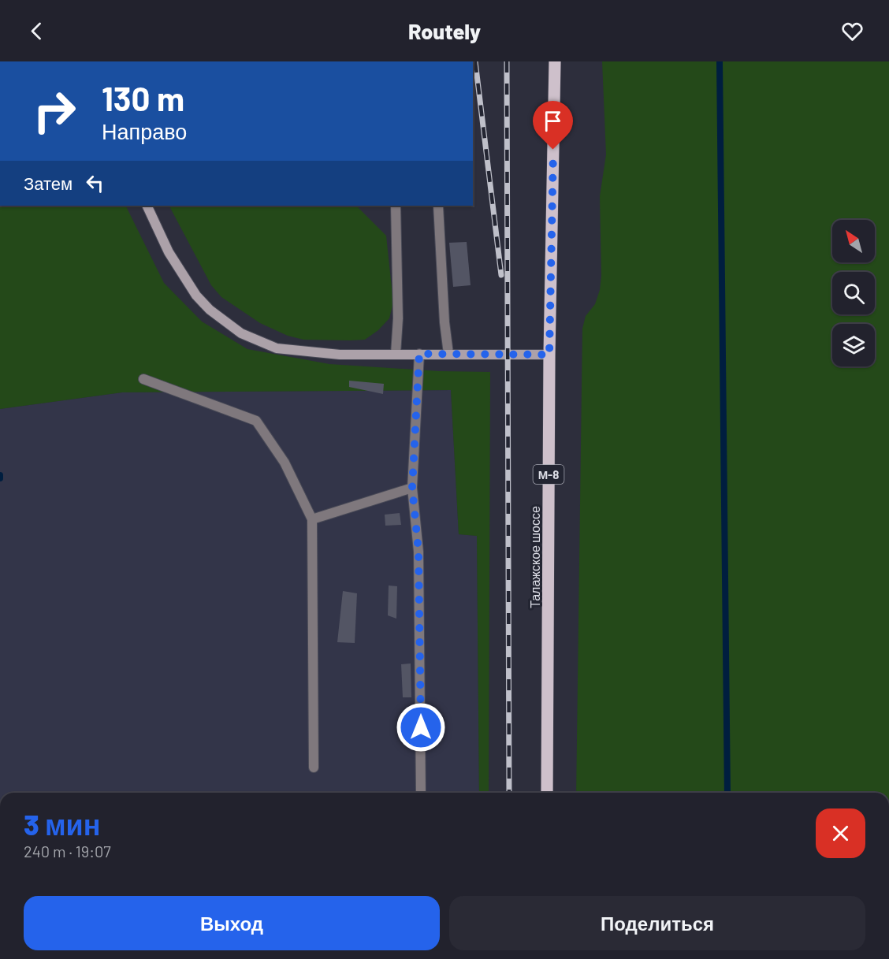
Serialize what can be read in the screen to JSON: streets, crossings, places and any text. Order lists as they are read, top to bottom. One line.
{"streets":{"main road":["М-8","Талажское шоссе"]},"north":"top left","page":{"header":"Routely","turn":["130 m","Направо"],"then":"Затем","heading":["3 мин","240 m · 19:07"],"buttons":["Выход","Поделиться"]}}
